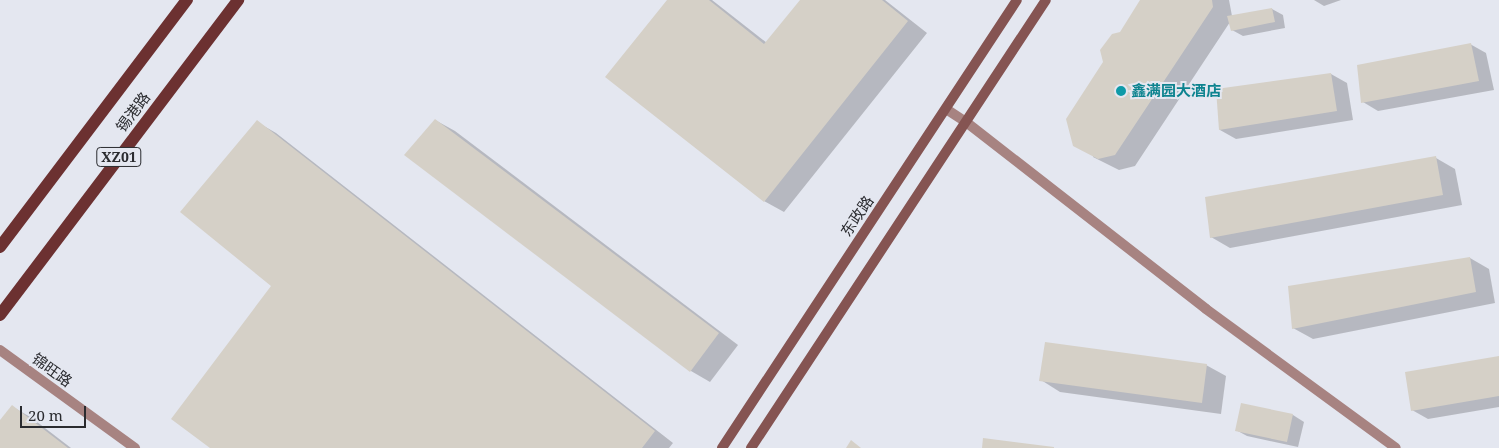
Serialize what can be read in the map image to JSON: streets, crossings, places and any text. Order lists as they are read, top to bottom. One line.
{"streets":{"main road":["锡港路","XZ01","东政路"],"street":["锦旺路"]},"places":["鑫满园大酒店"],"scale_bar":"20 m"}
